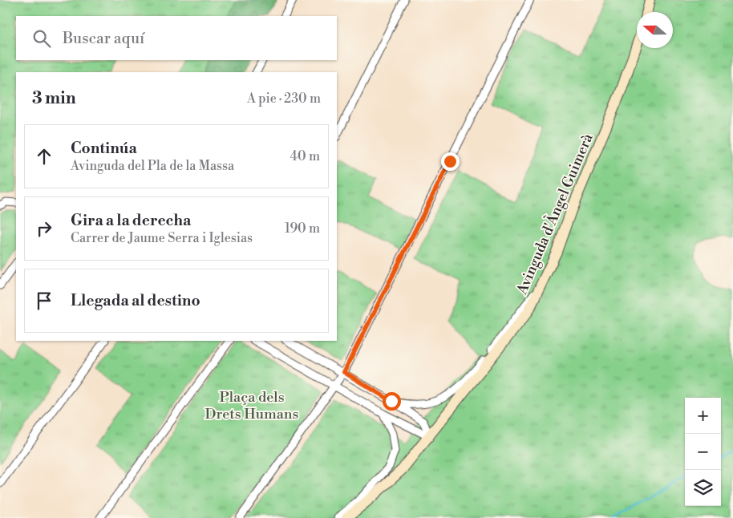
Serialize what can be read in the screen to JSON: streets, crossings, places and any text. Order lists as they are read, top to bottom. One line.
{"streets":{"street":["Avinguda d'Àngel Guimerà"]},"parks":["Plaça dels Drets Humans"],"north":"left","page":{"search":"Buscar aquí","heading":["3 min","A pie · 230 m"],"list":[["Continúa","Avinguda del Pla de la Massa","40 m"],["Gira a la derecha","Carrer de Jaume Serra i Iglesias","190 m"],"Llegada al destino"],"map_buttons":["+","−"]}}
